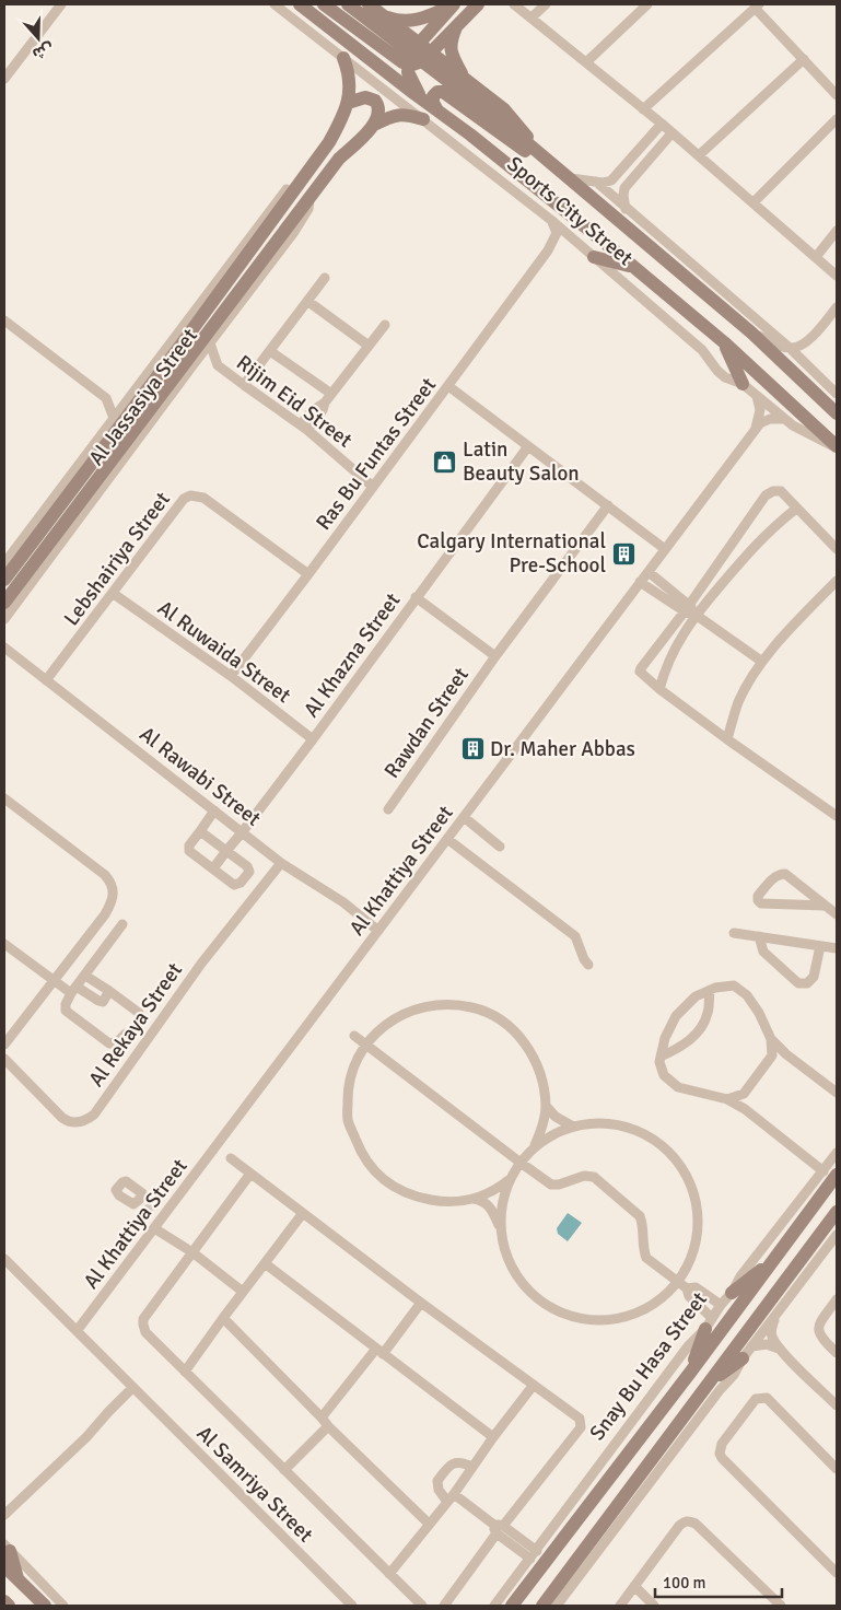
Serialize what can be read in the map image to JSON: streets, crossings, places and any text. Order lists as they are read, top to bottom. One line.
{"streets":{"street":["Sports City Street","Al Jassasiya Street","Rijim Eid Street","Ras Bu Funtas Street","Lebshairiya Street","Al Ruwaida Street","Al Khazna Street","Rawdan Street","Al Rawabi Street","Al Khattiya Street","Al Rekaya Street","Snay Bu Hasa Street","Al Samriya Street"]},"crossings":[["Sports City Street","Ras Bu Funtas Street"],["Sports City Street","Al Khattiya Street"],["Al Jassasiya Street","Rijim Eid Street"],["Rijim Eid Street","Ras Bu Funtas Street"],["Ras Bu Funtas Street","Lebshairiya Street"],["Ras Bu Funtas Street","Al Ruwaida Street"],["Lebshairiya Street","Al Ruwaida Street"],["Lebshairiya Street","Al Rawabi Street"],["Al Ruwaida Street","Al Khazna Street"],["Al Khazna Street","Rawdan Street"],["Al Khazna Street","Al Rawabi Street"],["Al Rawabi Street","Al Khattiya Street"],["Al Rawabi Street","Al Rekaya Street"],["Al Khattiya Street","Al Samriya Street"]],"places":{"shop":["Latin Beauty Salon"],"building":["Calgary International Pre-School","Dr. Maher Abbas"]},"scale_bar":"100 m","north":"bottom"}
